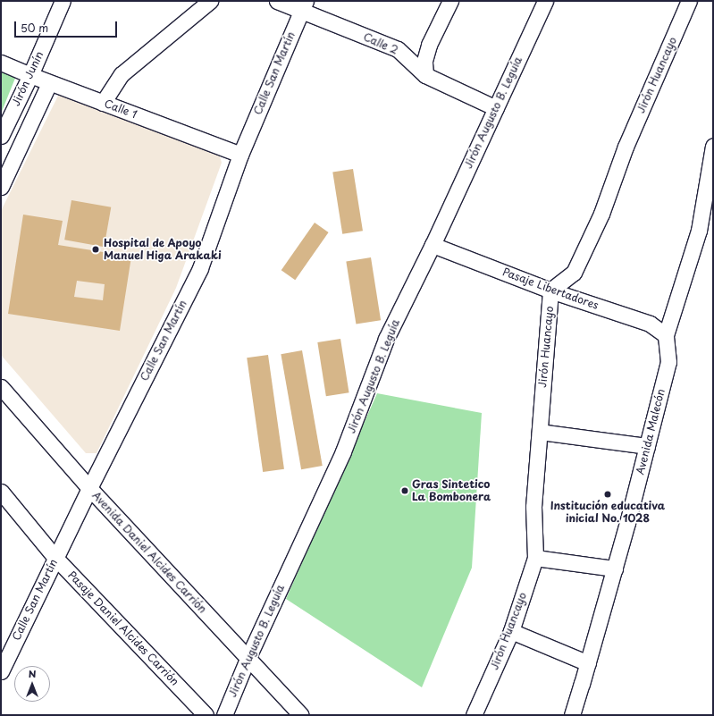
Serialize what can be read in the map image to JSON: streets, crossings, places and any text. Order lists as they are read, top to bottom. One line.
{"streets":{"street":["Calle 2","Calle San Martín","Jirón Huancayo","Jirón Junín","Calle 1","Jirón Augusto B. Leguía","Pasaje Libertadores","Avenida Malecón","Avenida Daniel Alcides Carrión","Pasaje Daniel Alcides Carrión"]},"crossings":[["Calle 2","Calle San Martín"],["Calle 2","Jirón Augusto B. Leguía"],["Calle San Martín","Calle 1"],["Calle San Martín","Avenida Daniel Alcides Carrión"],["Calle San Martín","Pasaje Daniel Alcides Carrión"],["Jirón Huancayo","Pasaje Libertadores"],["Jirón Junín","Calle 1"],["Jirón Augusto B. Leguía","Pasaje Libertadores"],["Jirón Augusto B. Leguía","Avenida Daniel Alcides Carrión"],["Pasaje Libertadores","Avenida Malecón"]],"places":["Hospital de Apoyo Manuel Higa Arakaki","Gras Sintetico La Bombonera","Institución educativa inicial No. 1028"],"scale_bar":"50 m","north":"top"}
